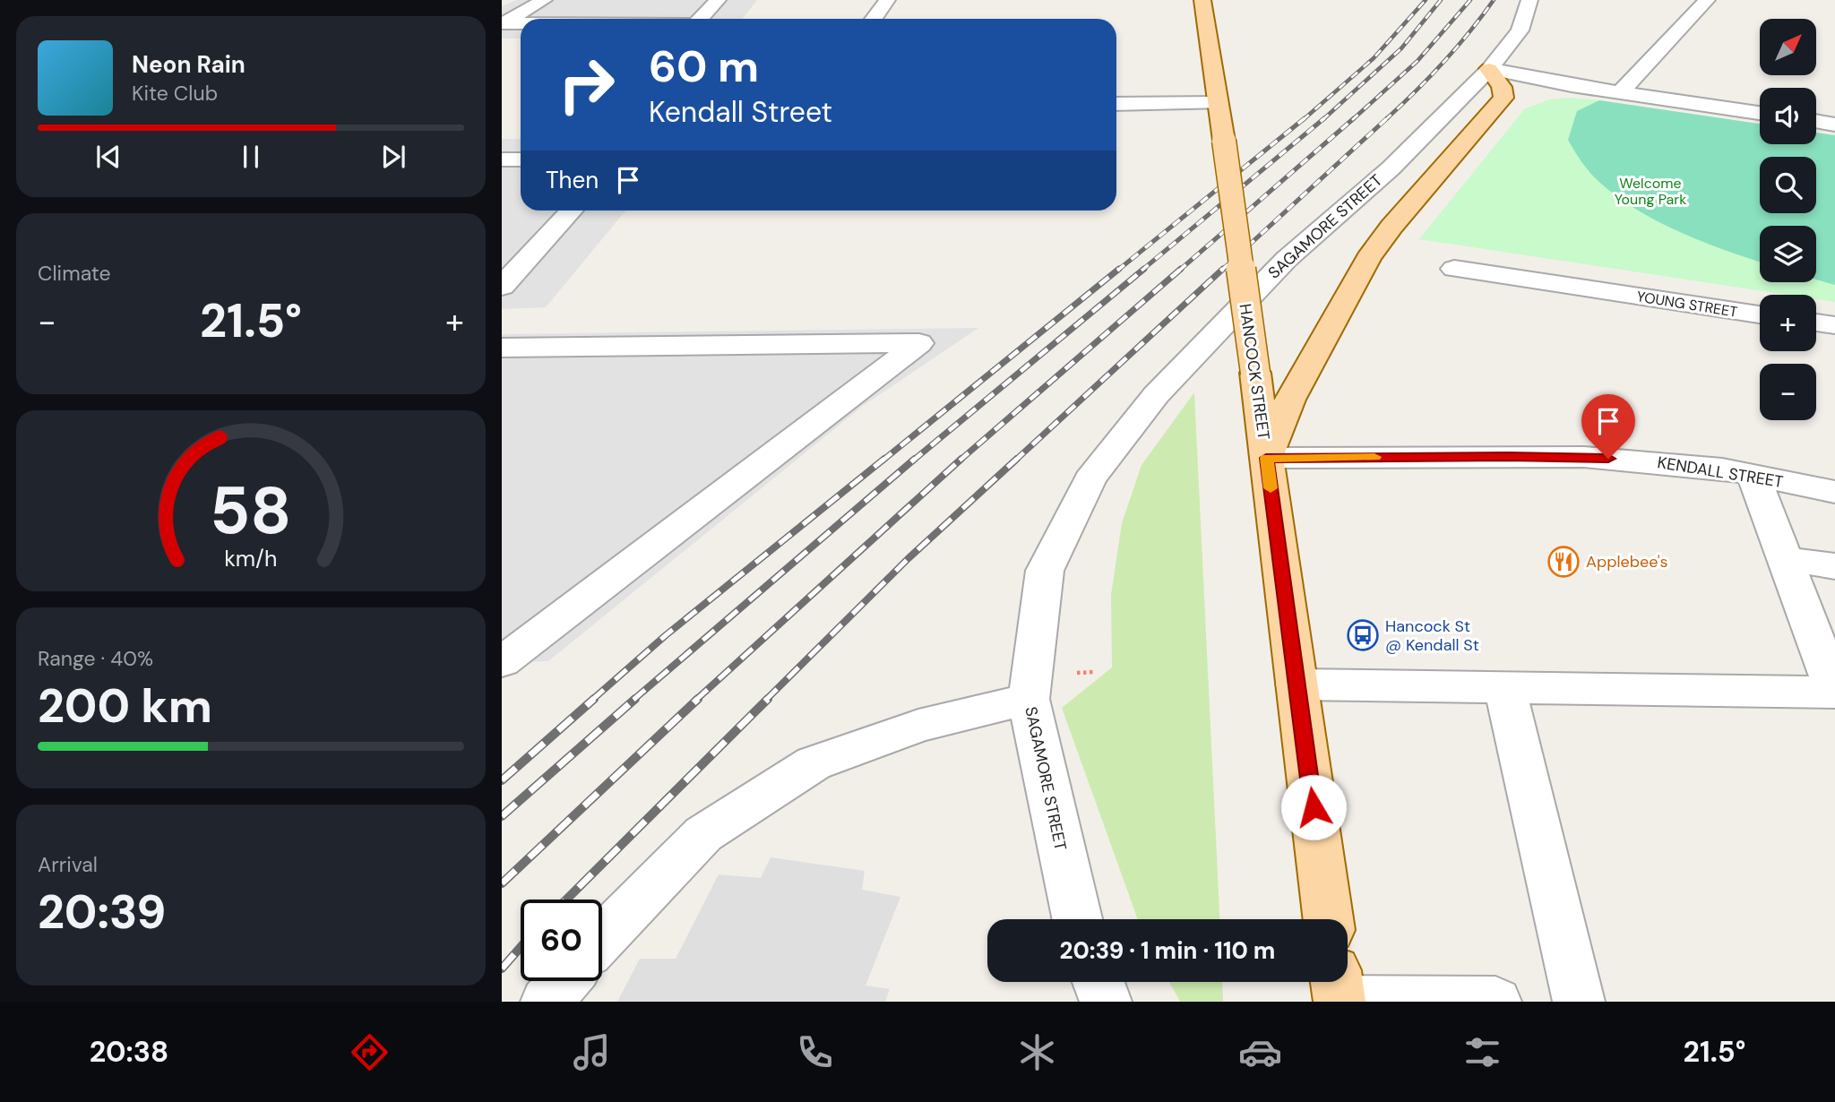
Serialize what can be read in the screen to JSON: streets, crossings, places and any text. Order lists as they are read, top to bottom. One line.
{"streets":{"main road":["HANCOCK STREET"],"street":["SAGAMORE STREET","YOUNG STREET","KENDALL STREET"]},"crossings":[["HANCOCK STREET","KENDALL STREET"]],"parks":["Welcome Young Park"],"places":{"restaurant":["Applebee's"],"bus stop":["Hancock St @ Kendall St"]},"north":"top right","page":{"map_buttons":["+","−"],"turn":["60 m","Kendall Street"],"song":["Neon Rain","Kite Club"],"then":"Then","tile":["Climate",["Range · 40%","200 km"],["Arrival","20:39"]],"heat":["−","21.5°","+"],"limit":"60","trip":"20:39 · 1 min · 110 m","tabs":["20:38","21.5°"],"gauge":["58","km/h"]}}
